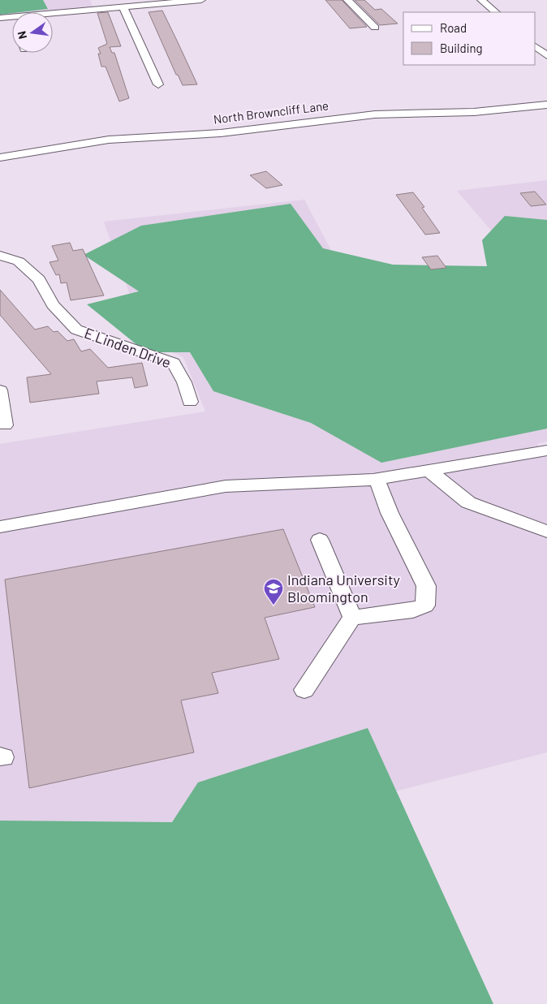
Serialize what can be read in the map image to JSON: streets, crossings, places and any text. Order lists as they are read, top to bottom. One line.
{"streets":{"street":["North Browncliff Lane","E Linden Drive"]},"places":{"school or university":["Indiana University Bloomington"]},"legend":["Road","Building"],"north":"left"}
